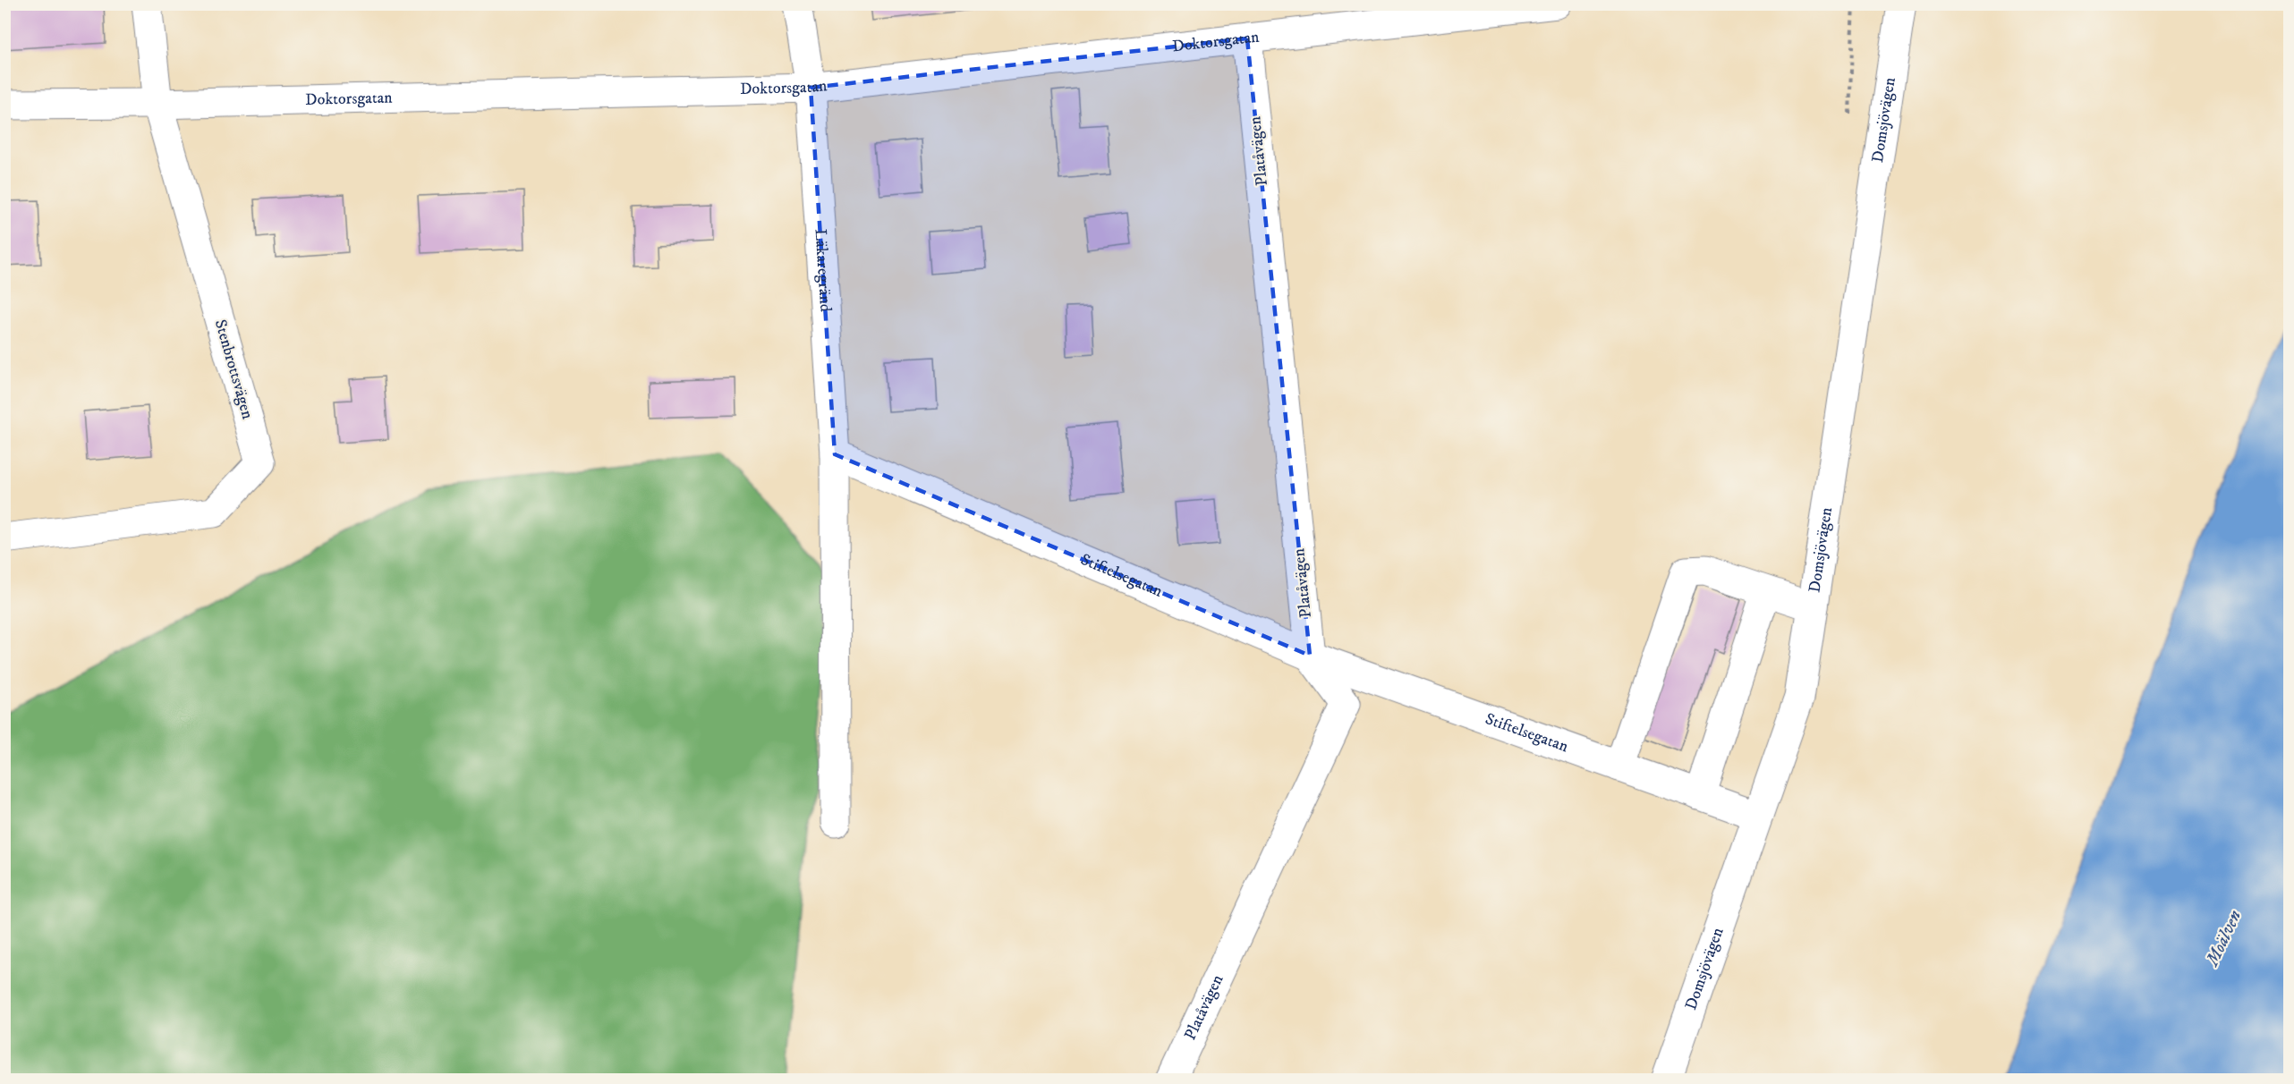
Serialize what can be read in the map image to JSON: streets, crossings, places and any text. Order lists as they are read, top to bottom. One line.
{"streets":{"street":["Doktorsgatan","Domsjövägen","Platåvägen","Läkaregränd","Stenbrottsvägen","Stiftelsegatan"]},"crossings":[["Doktorsgatan","Platåvägen"],["Doktorsgatan","Läkaregränd"],["Doktorsgatan","Stenbrottsvägen"],["Domsjövägen","Stiftelsegatan"],["Platåvägen","Stiftelsegatan"],["Läkaregränd","Stiftelsegatan"]],"water":["Moälven"]}
